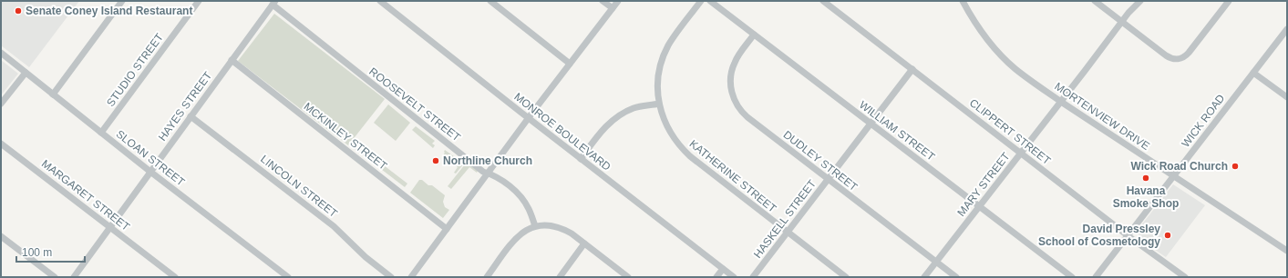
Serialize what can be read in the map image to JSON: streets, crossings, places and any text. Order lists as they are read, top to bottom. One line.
{"streets":{"street":["STUDIO STREET","ROOSEVELT STREET","HAYES STREET","MORTENVIEW DRIVE","WICK ROAD","WILLIAM STREET","MONROE BOULEVARD","CLIPPERT STREET","MCKINLEY STREET","SLOAN STREET","DUDLEY STREET","KATHERINE STREET","MARY STREET","LINCOLN STREET","MARGARET STREET","HASKELL STREET"]},"crossings":[["STUDIO STREET","SLOAN STREET"],["ROOSEVELT STREET","HAYES STREET"],["HAYES STREET","MCKINLEY STREET"],["HAYES STREET","SLOAN STREET"],["HAYES STREET","LINCOLN STREET"],["HAYES STREET","MARGARET STREET"],["MORTENVIEW DRIVE","WICK ROAD"],["MORTENVIEW DRIVE","MARY STREET"],["WICK ROAD","CLIPPERT STREET"],["WILLIAM STREET","DUDLEY STREET"],["WILLIAM STREET","MARY STREET"],["WILLIAM STREET","HASKELL STREET"],["CLIPPERT STREET","MARY STREET"],["CLIPPERT STREET","HASKELL STREET"],["DUDLEY STREET","MARY STREET"],["DUDLEY STREET","HASKELL STREET"],["KATHERINE STREET","HASKELL STREET"]],"places":["Senate Coney Island Restaurant","Northline Church","Wick Road Church","Havana Smoke Shop","David Pressley School of Cosmetology"],"scale_bar":"100 m"}
